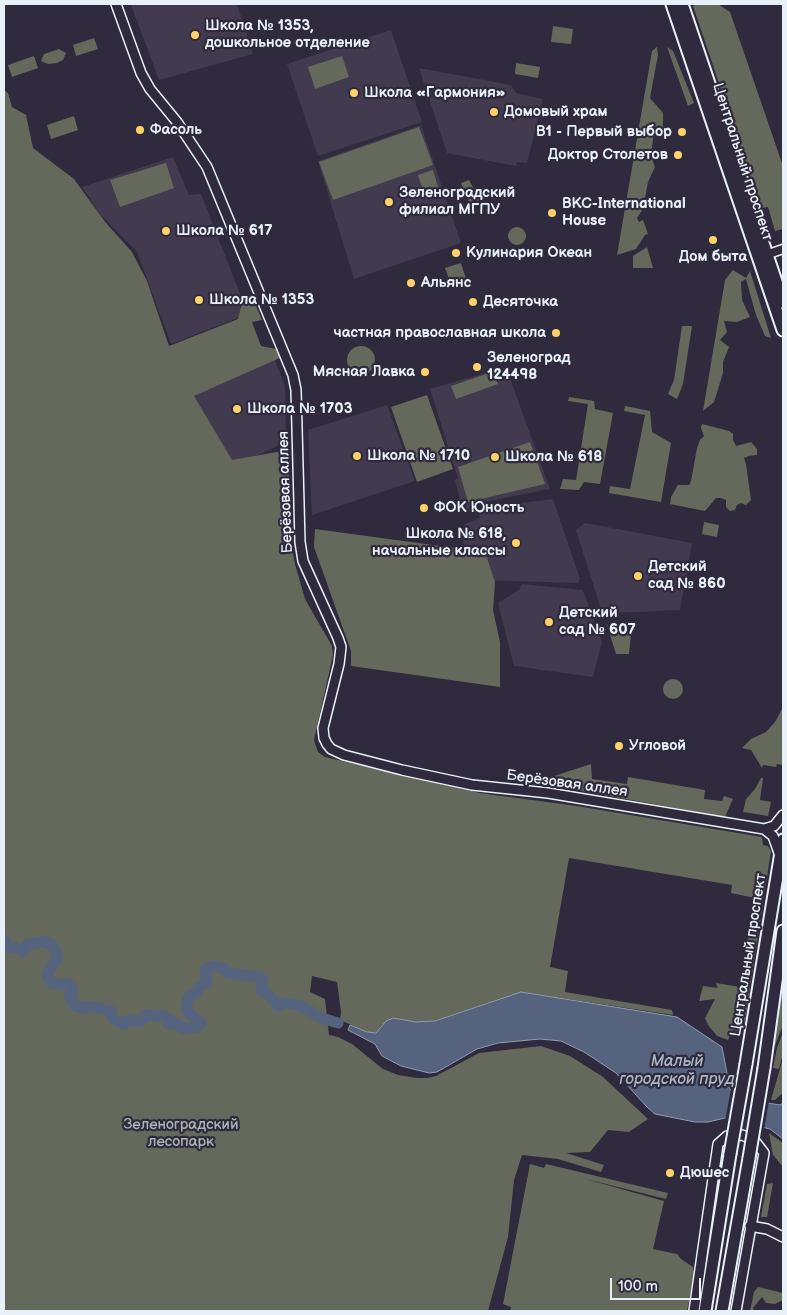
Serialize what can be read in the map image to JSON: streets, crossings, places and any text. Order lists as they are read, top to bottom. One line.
{"streets":{"main road":["Центральный проспект"],"street":["Берёзовая аллея"]},"water":["Малый городской пруд"],"parks":["Зеленоградский лесопарк"],"places":["Школа № 1353, дошкольное отделение","Школа «Гармония»","Домовый храм","Фасоль","В1 - Первый выбор","Доктор Столетов","Зеленоградский филиал МГПУ","ВКС-International House","Школа № 617","Дом быта","Кулинария Океан","Альянс","Школа № 1353","Десяточка","частная православная школа","Зеленоград 124498","Мясная Лавка","Школа № 1703","Школа № 1710","Школа № 618","ФОК Юность","Школа № 618, начальные классы","Детский сад № 860","Детский сад № 607","Угловой","Дюшес"],"scale_bar":"100 m"}
